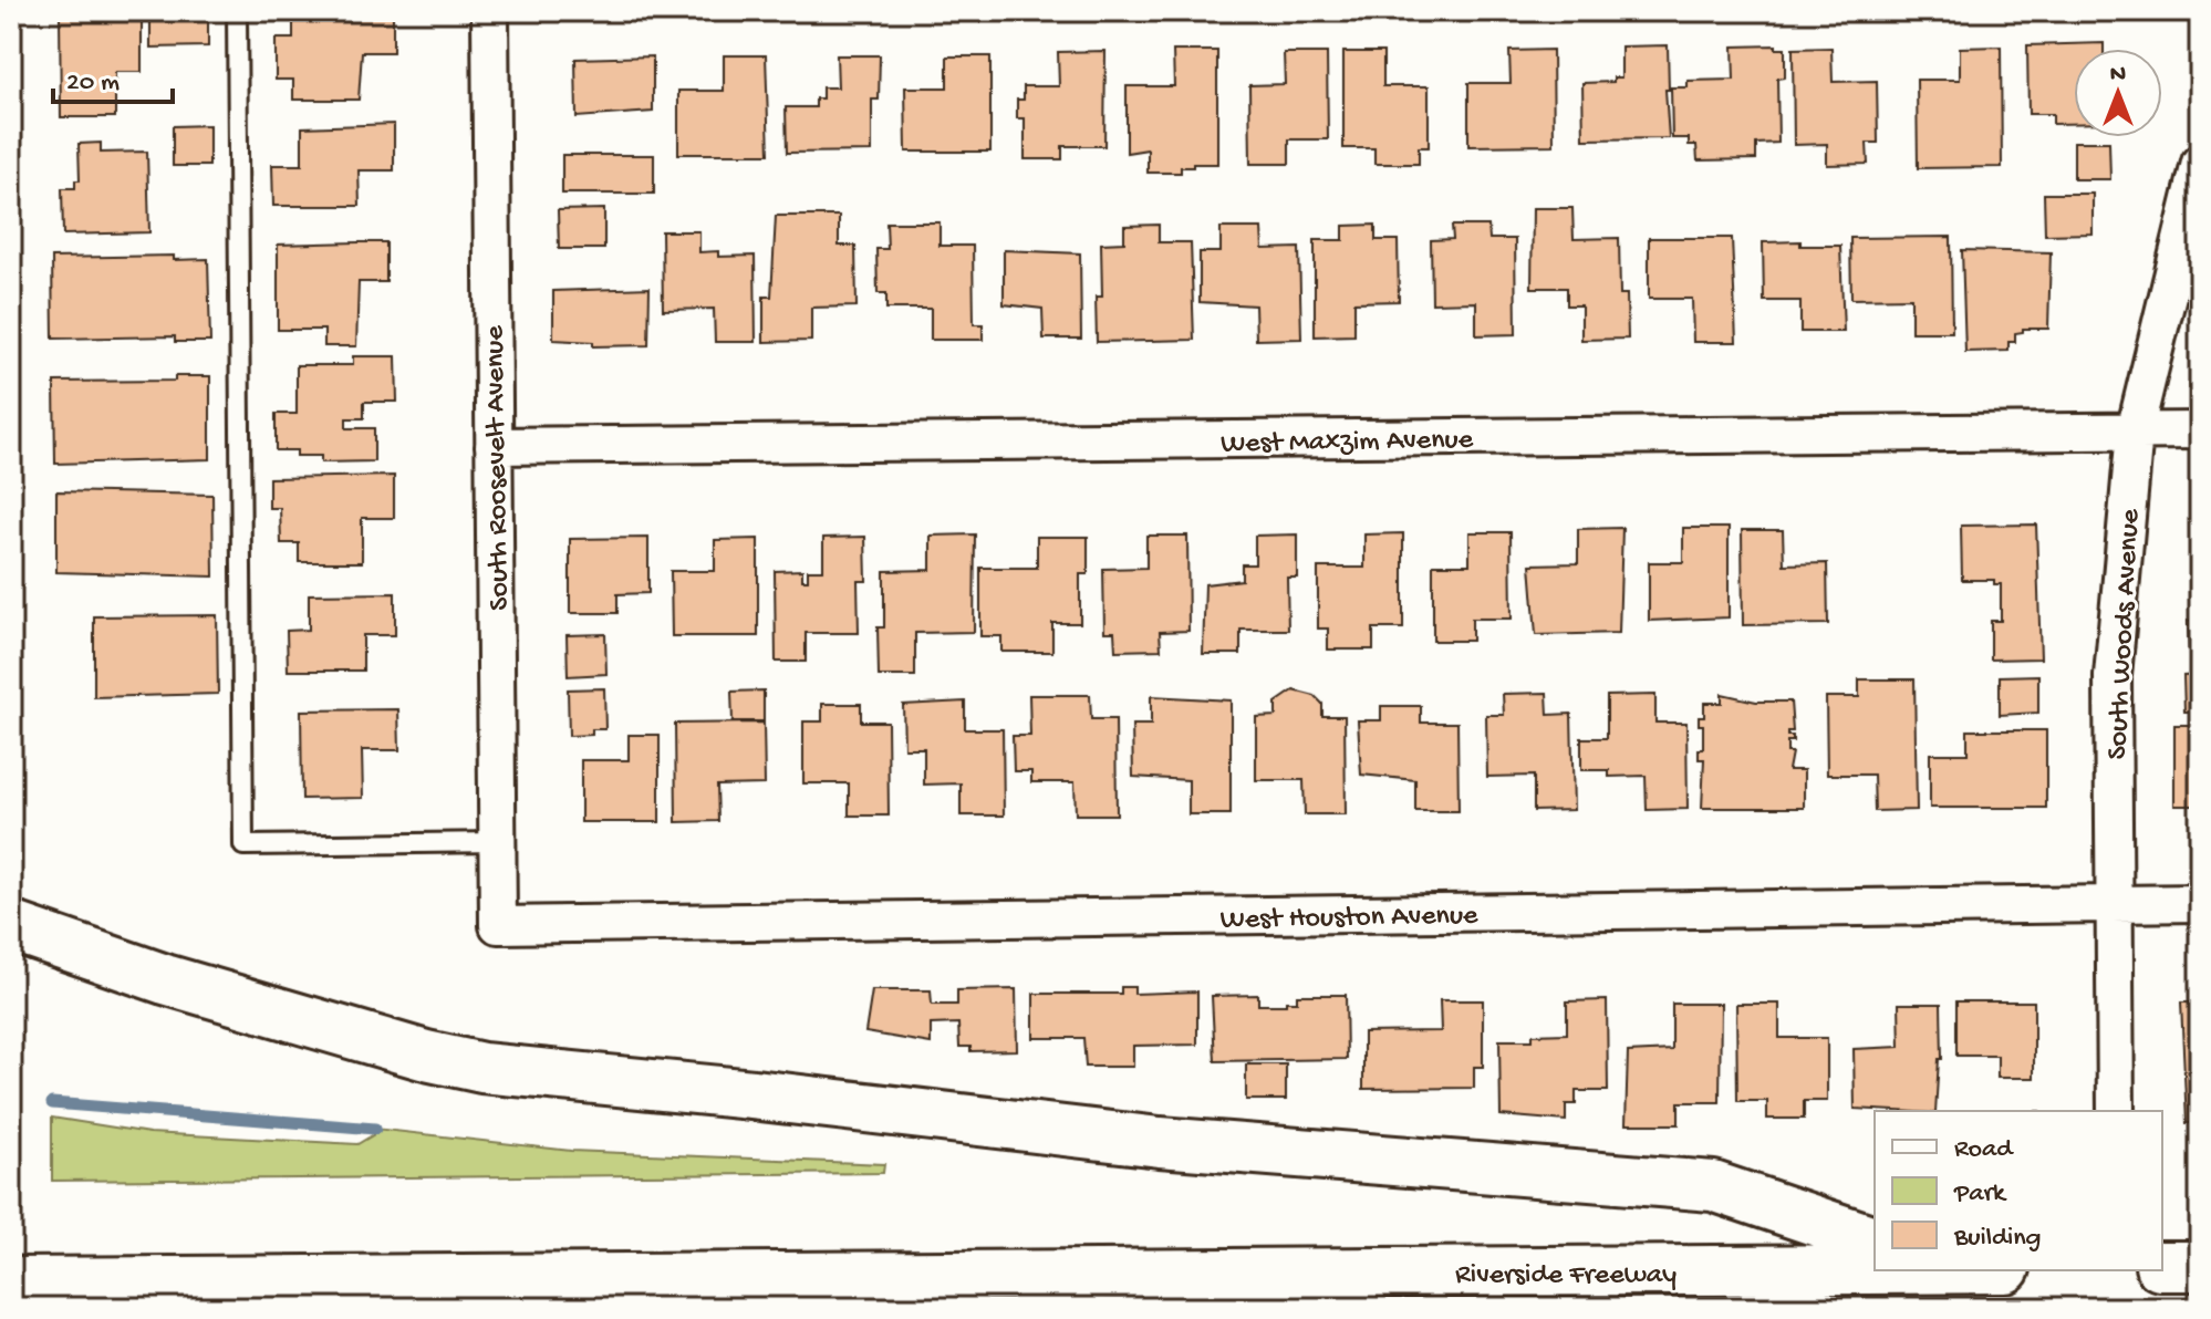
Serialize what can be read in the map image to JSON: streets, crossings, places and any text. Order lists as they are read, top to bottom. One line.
{"streets":{"highway":["Riverside Freeway"],"street":["West Maxzim Avenue","South Roosevelt Avenue","South Woods Avenue","West Houston Avenue"]},"crossings":[["West Maxzim Avenue","South Roosevelt Avenue"],["West Maxzim Avenue","South Woods Avenue"],["South Roosevelt Avenue","West Houston Avenue"],["South Woods Avenue","West Houston Avenue"]],"legend":["Road","Park","Building"],"scale_bar":"20 m","north":"top"}
